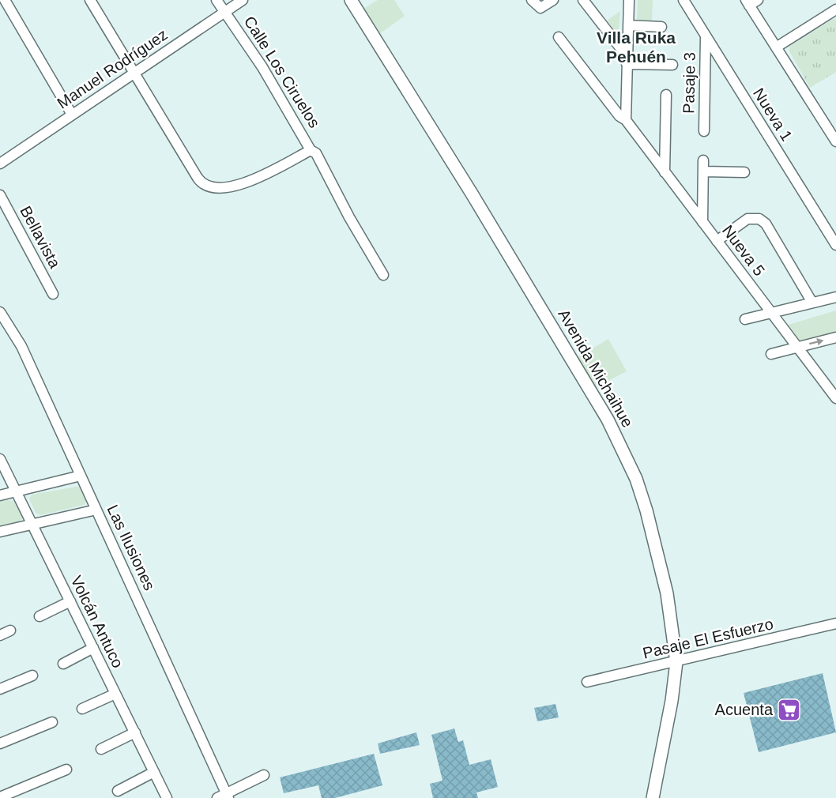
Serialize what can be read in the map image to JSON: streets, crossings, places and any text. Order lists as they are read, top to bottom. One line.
{"streets":{"street":["Manuel Rodríguez","Calle Los Ciruelos","Pasaje 3","Nueva 1","Bellavista","Nueva 5","Avenida Michaihue","Las Ilusiones","Volcán Antuco","Pasaje El Esfuerzo"]},"crossings":[["Manuel Rodríguez","Calle Los Ciruelos"],["Pasaje 3","Nueva 1"],["Avenida Michaihue","Pasaje El Esfuerzo"]],"districts":["Villa Ruka Pehuén"],"places":{"supermarket":["Acuenta"]}}
